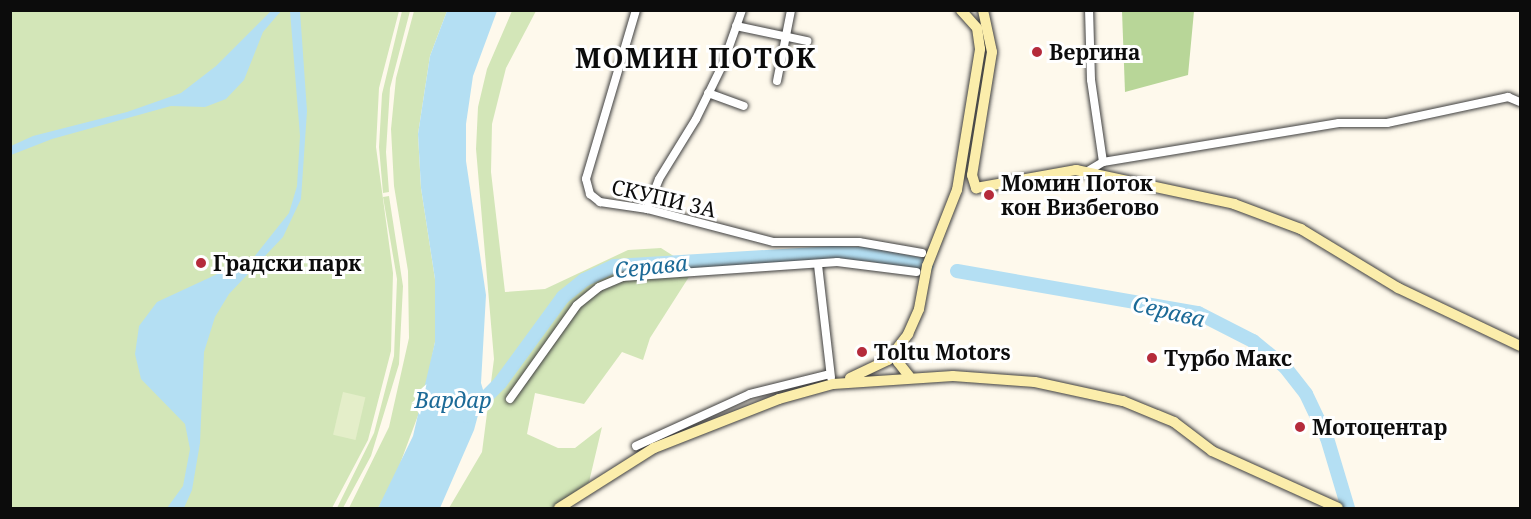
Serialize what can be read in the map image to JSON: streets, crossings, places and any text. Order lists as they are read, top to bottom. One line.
{"streets":{"street":["СКУПИ 3А"]},"districts":["МОМИН ПОТОК"],"water":["Серава","Вардар"],"places":["Вергина","Момин Поток кон Визбегово","Градски парк","Toltu Motors","Турбо Макс","Мотоцентар"]}
